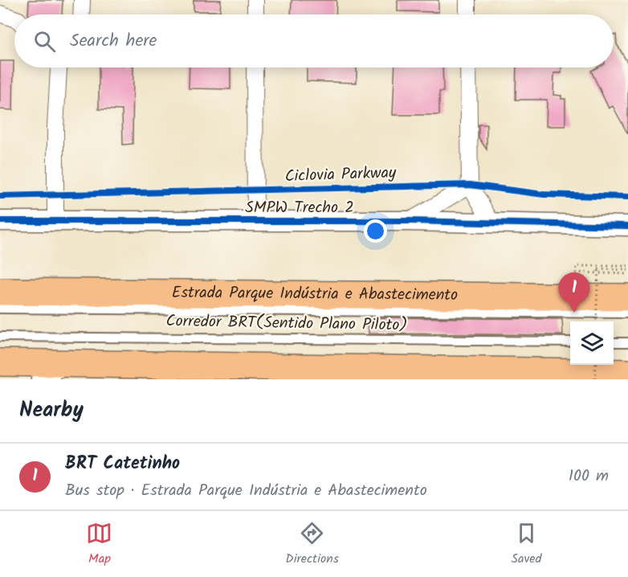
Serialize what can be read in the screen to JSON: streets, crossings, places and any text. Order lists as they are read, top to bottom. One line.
{"streets":{"highway":["Estrada Parque Indústria e Abastecimento"],"street":["SMPW Trecho 2"],"lane":["Corredor BRT(Sentido Plano Piloto)"],"cycle path":["Ciclovia Parkway"]},"page":{"search":"Search here","pins":"1","heading":"Nearby","list":[{"mark":"1","name":"BRT Catetinho","note":"Bus stop · Estrada Parque Indústria e Abastecimento","value":"100 m"}],"nav":["Map","Directions","Saved"]}}
